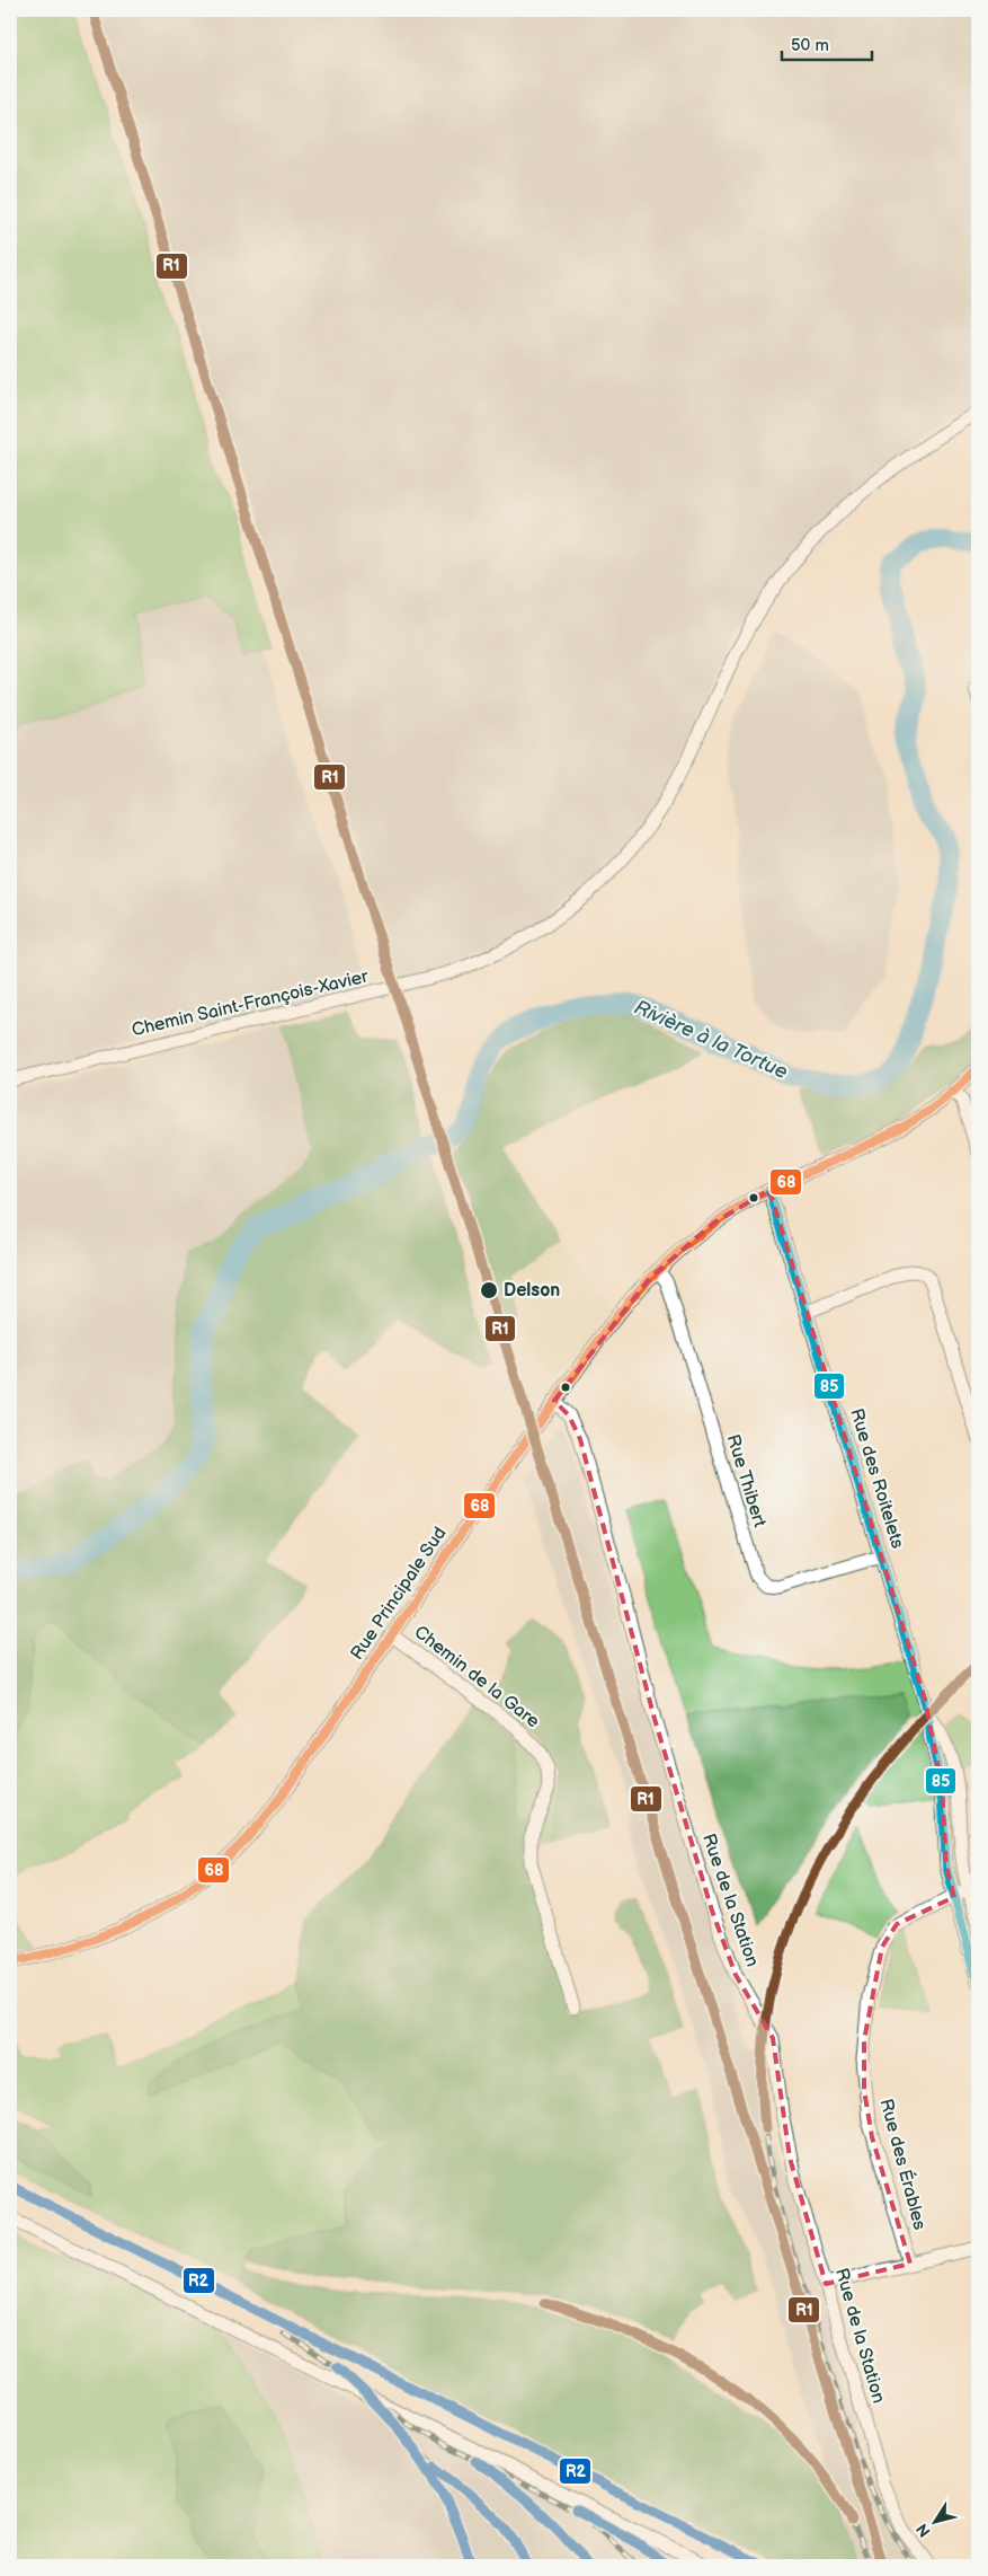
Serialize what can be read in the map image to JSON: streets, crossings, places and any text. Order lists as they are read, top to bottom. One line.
{"streets":{"street":["Chemin Saint-François-Xavier","Rue des Roitelets","Rue Thibert","Rue Principale Sud","Chemin de la Gare","Rue de la Station","Rue des Érables"]},"crossings":[["Rue des Roitelets","Rue Thibert"],["Rue des Roitelets","Rue Principale Sud"],["Rue des Roitelets","Rue des Érables"],["Rue Thibert","Rue Principale Sud"],["Rue Principale Sud","Chemin de la Gare"],["Rue Principale Sud","Rue de la Station"]],"water":["Rivière à la Tortue"],"places":["Delson"],"lines":["transit line R1","transit line 68","transit line 85","transit line R2"],"scale_bar":"50 m","north":"bottom left"}
